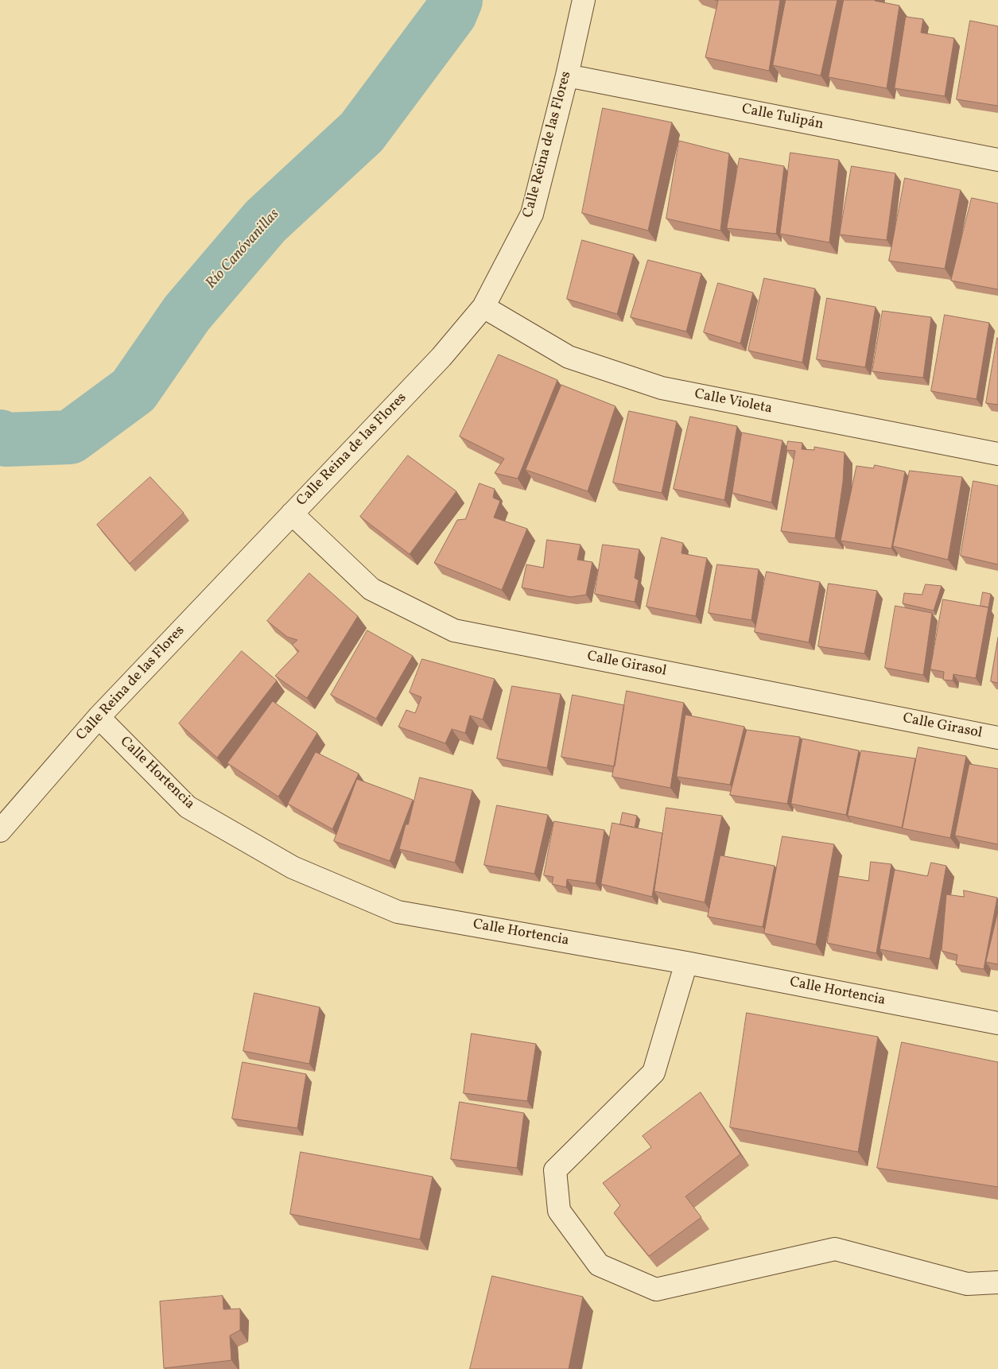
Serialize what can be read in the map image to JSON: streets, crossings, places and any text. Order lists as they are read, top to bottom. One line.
{"streets":{"street":["Calle Tulipán","Calle Reina de las Flores","Calle Violeta","Calle Girasol","Calle Hortencia"]},"crossings":[["Calle Tulipán","Calle Reina de las Flores"],["Calle Reina de las Flores","Calle Violeta"],["Calle Reina de las Flores","Calle Girasol"],["Calle Reina de las Flores","Calle Hortencia"]],"water":["Río Canóvanillas"]}
